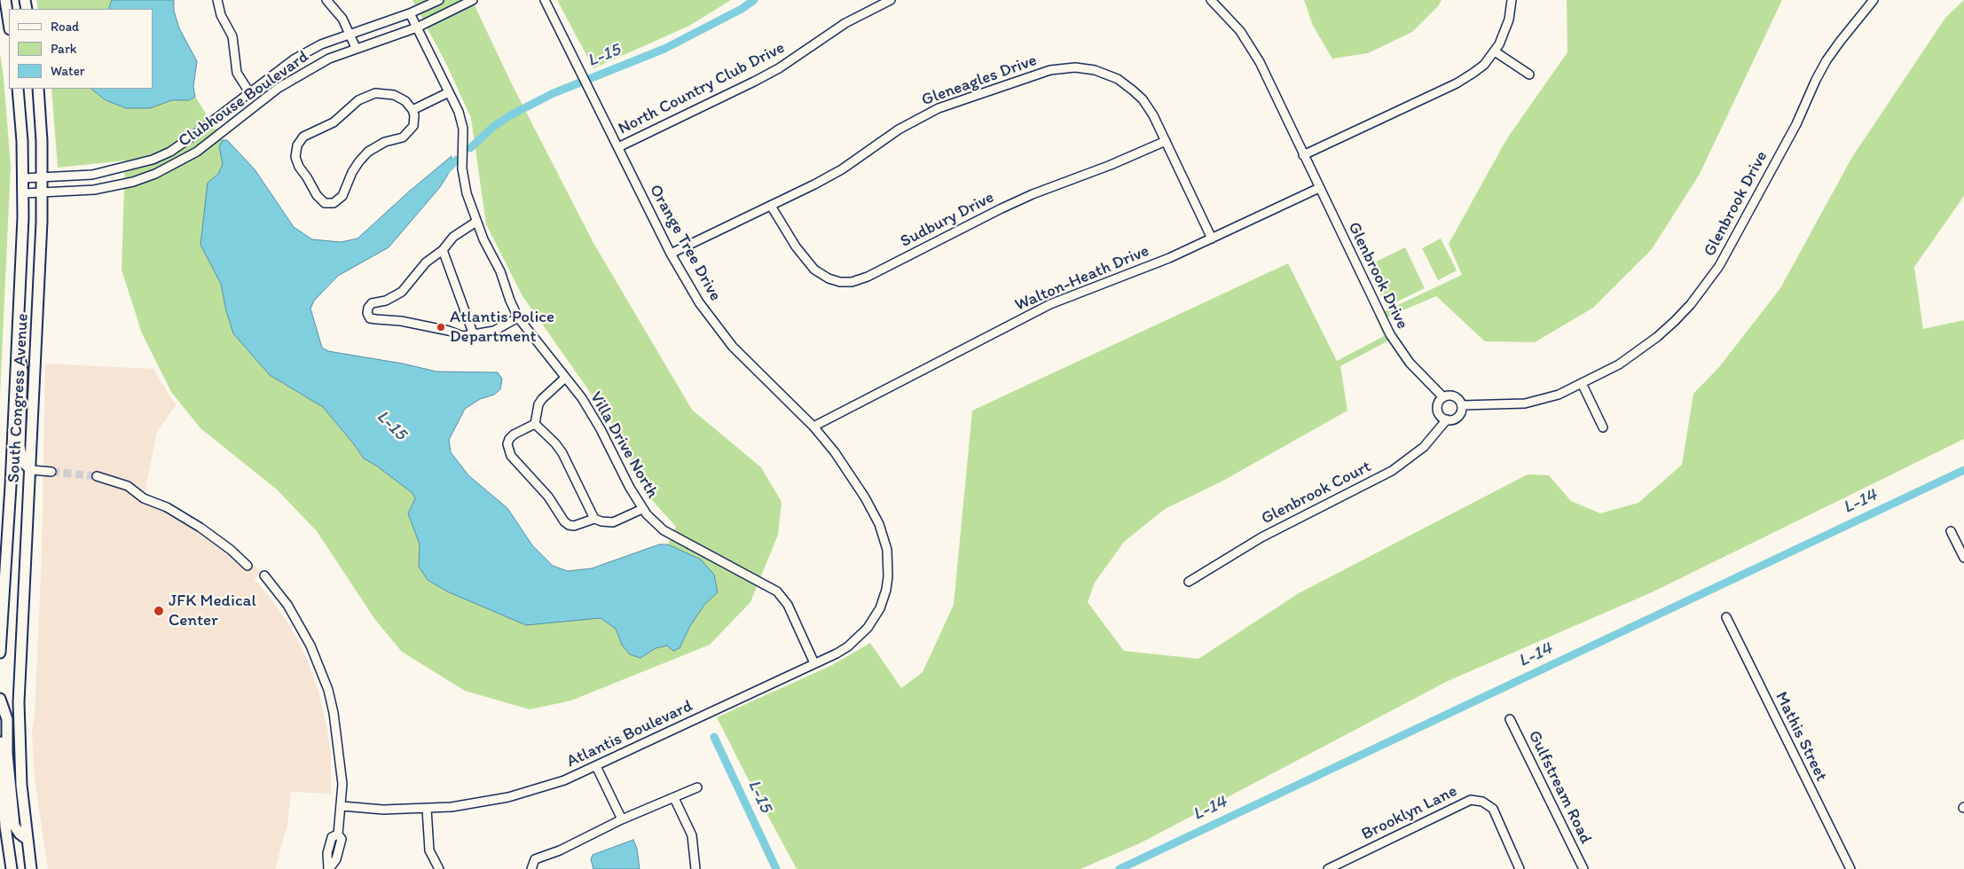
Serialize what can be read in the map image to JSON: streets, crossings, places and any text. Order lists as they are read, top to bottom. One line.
{"streets":{"main road":["South Congress Avenue"],"street":["Gleneagles Drive","North Country Club Drive","Clubhouse Boulevard","Glenbrook Drive","Sudbury Drive","Orange Tree Drive","Walton-Heath Drive","Villa Drive North","Glenbrook Court","Atlantis Boulevard","Mathis Street","Gulfstream Road","Brooklyn Lane"]},"crossings":[["Gleneagles Drive","Sudbury Drive"],["Gleneagles Drive","Orange Tree Drive"],["Gleneagles Drive","Walton-Heath Drive"],["North Country Club Drive","Orange Tree Drive"],["Clubhouse Boulevard","South Congress Avenue"],["Clubhouse Boulevard","Villa Drive North"],["Glenbrook Drive","Walton-Heath Drive"],["Glenbrook Drive","Glenbrook Court"],["Orange Tree Drive","Walton-Heath Drive"],["Orange Tree Drive","Atlantis Boulevard"],["Villa Drive North","Atlantis Boulevard"]],"water":["L-15","L-14"],"places":["Atlantis Police Department","JFK Medical Center"],"legend":["Road","Park","Water"]}
